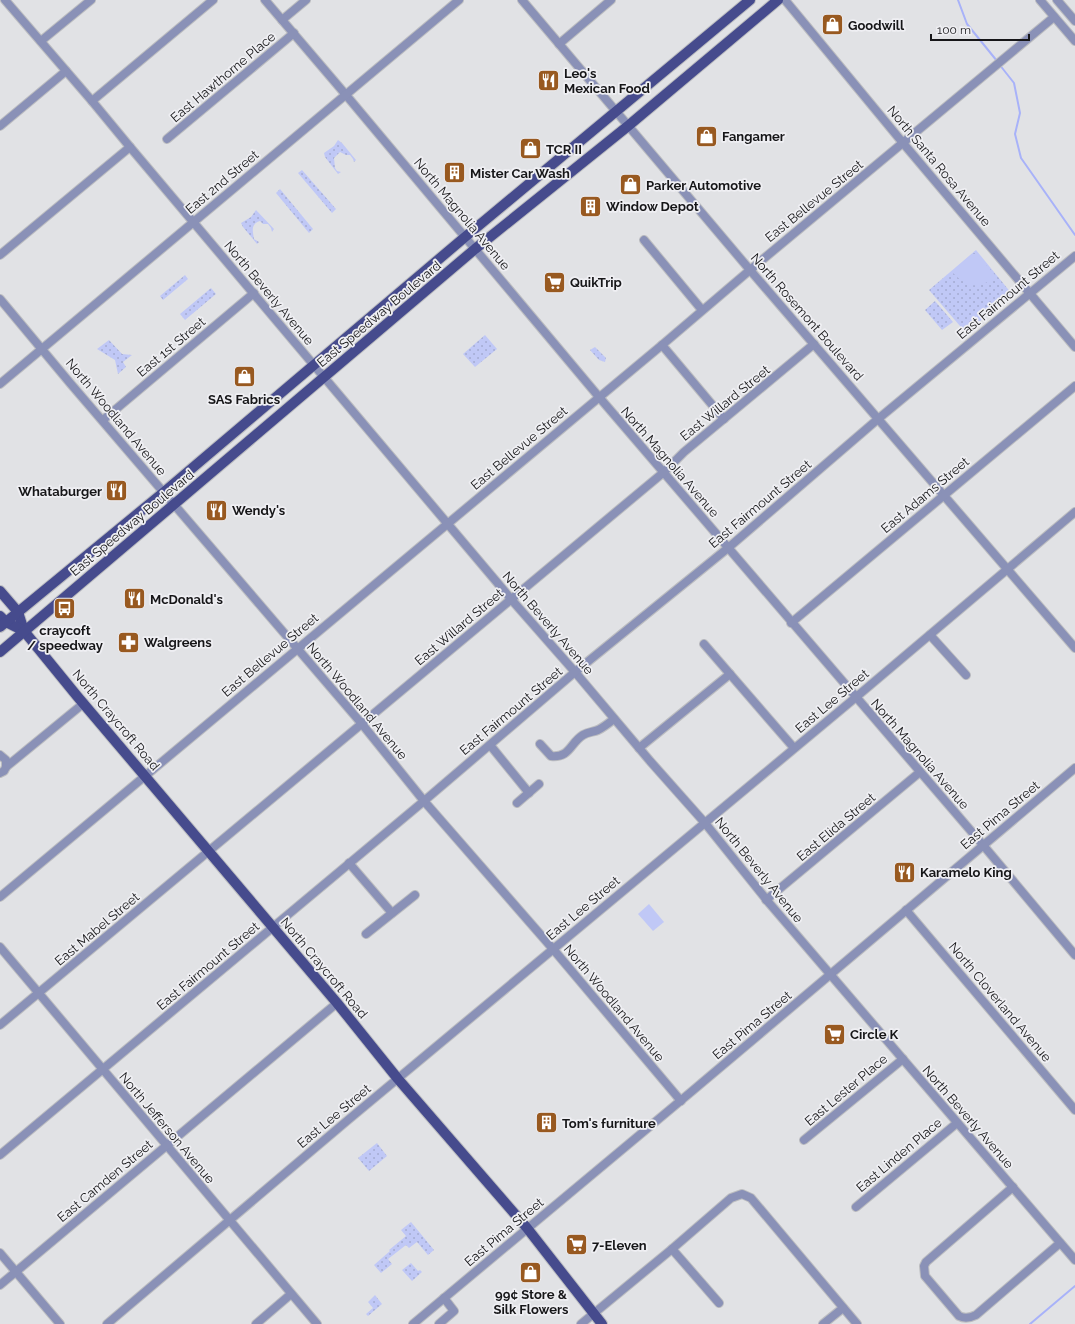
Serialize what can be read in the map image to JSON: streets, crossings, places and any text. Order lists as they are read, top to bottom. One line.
{"streets":{"main road":["East Speedway Boulevard","North Craycroft Road"],"street":["East Hawthorne Place","North Santa Rosa Avenue","East 2nd Street","East Bellevue Street","North Magnolia Avenue","North Beverly Avenue","East Fairmount Street","North Rosemont Boulevard","East 1st Street","East Willard Street","North Woodland Avenue","East Adams Street","East Lee Street","East Pima Street","East Elida Street","East Mabel Street","North Cloverland Avenue","East Lester Place","North Jefferson Avenue","East Linden Place","East Camden Street"]},"crossings":[["East Hawthorne Place","North Magnolia Avenue"],["North Santa Rosa Avenue","East Bellevue Street"],["North Santa Rosa Avenue","East Fairmount Street"],["East 2nd Street","North Magnolia Avenue"],["East 2nd Street","North Beverly Avenue"],["East 2nd Street","North Woodland Avenue"],["East Bellevue Street","North Magnolia Avenue"],["East Bellevue Street","North Beverly Avenue"],["East Bellevue Street","North Rosemont Boulevard"],["East Bellevue Street","North Woodland Avenue"],["East Bellevue Street","North Craycroft Road"],["North Magnolia Avenue","East Fairmount Street"],["North Magnolia Avenue","East Speedway Boulevard"],["North Magnolia Avenue","East Willard Street"],["North Magnolia Avenue","East Adams Street"],["North Magnolia Avenue","East Lee Street"],["North Magnolia Avenue","East Pima Street"],["North Magnolia Avenue","East Elida Street"],["North Beverly Avenue","East Fairmount Street"],["North Beverly Avenue","East Speedway Boulevard"],["North Beverly Avenue","East 1st Street"],["North Beverly Avenue","East Willard Street"],["North Beverly Avenue","East Lee Street"],["North Beverly Avenue","East Pima Street"],["North Beverly Avenue","East Elida Street"],["North Beverly Avenue","East Lester Place"],["North Beverly Avenue","East Linden Place"],["East Fairmount Street","North Rosemont Boulevard"],["East Fairmount Street","North Woodland Avenue"],["East Fairmount Street","North Craycroft Road"],["East Fairmount Street","North Jefferson Avenue"],["East Speedway Boulevard","North Rosemont Boulevard"],["East Speedway Boulevard","North Woodland Avenue"],["East Speedway Boulevard","North Craycroft Road"],["North Rosemont Boulevard","East Willard Street"],["North Rosemont Boulevard","East Adams Street"],["North Rosemont Boulevard","East Lee Street"],["East 1st Street","North Woodland Avenue"],["East Willard Street","North Woodland Avenue"],["East Willard Street","North Craycroft Road"],["East Willard Street","East Mabel Street"],["North Woodland Avenue","East Lee Street"],["North Woodland Avenue","East Pima Street"],["East Lee Street","North Craycroft Road"],["East Lee Street","North Jefferson Avenue"],["North Craycroft Road","East Pima Street"],["North Craycroft Road","East Mabel Street"],["North Craycroft Road","East Camden Street"],["East Pima Street","North Cloverland Avenue"],["East Mabel Street","North Jefferson Avenue"],["North Jefferson Avenue","East Camden Street"]],"places":{"shop":["Goodwill","Fangamer","TCR II","Parker Automotive","SAS Fabrics","99¢ Store & Silk Flowers"],"restaurant":["Leo's Mexican Food","Whataburger","Wendy's","McDonald's","Karamelo King"],"building":["Mister Car Wash","Window Depot","Tom's furniture"],"supermarket":["QuikTrip","Circle K","7-Eleven"],"bus stop":["craycoft / speedway"],"pharmacy":["Walgreens"]},"scale_bar":"100 m"}
